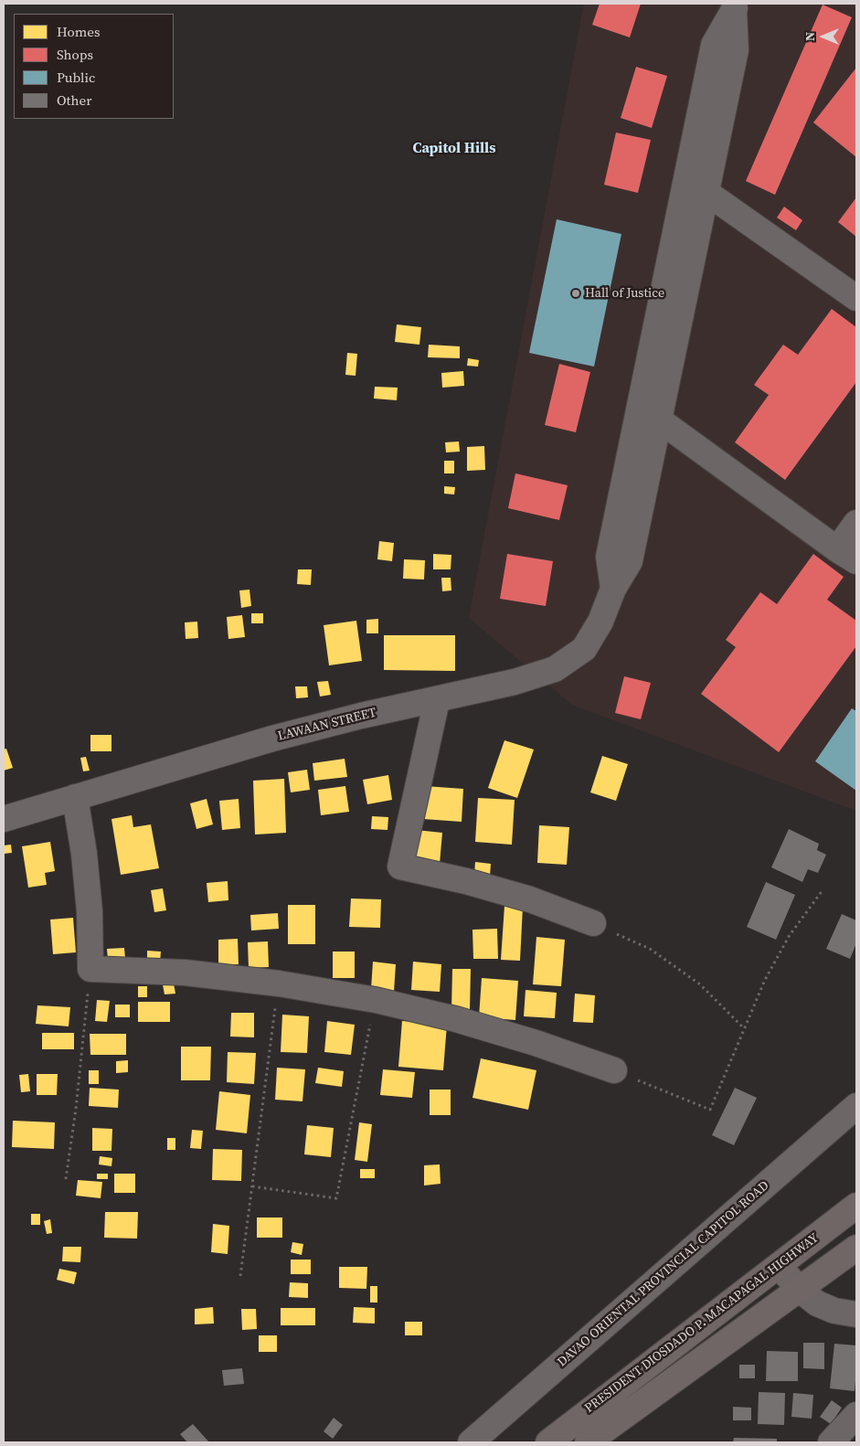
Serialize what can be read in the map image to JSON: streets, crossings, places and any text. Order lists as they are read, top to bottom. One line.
{"streets":{"main road":["PRESIDENT DIOSDADO P. MACAPAGAL HIGHWAY"],"street":["LAWAAN STREET","DAVAO ORIENTAL PROVINCIAL CAPITOL ROAD"]},"districts":["Capitol Hills"],"places":["Hall of Justice"],"legend":["Homes","Shops","Public","Other"],"north":"left"}
